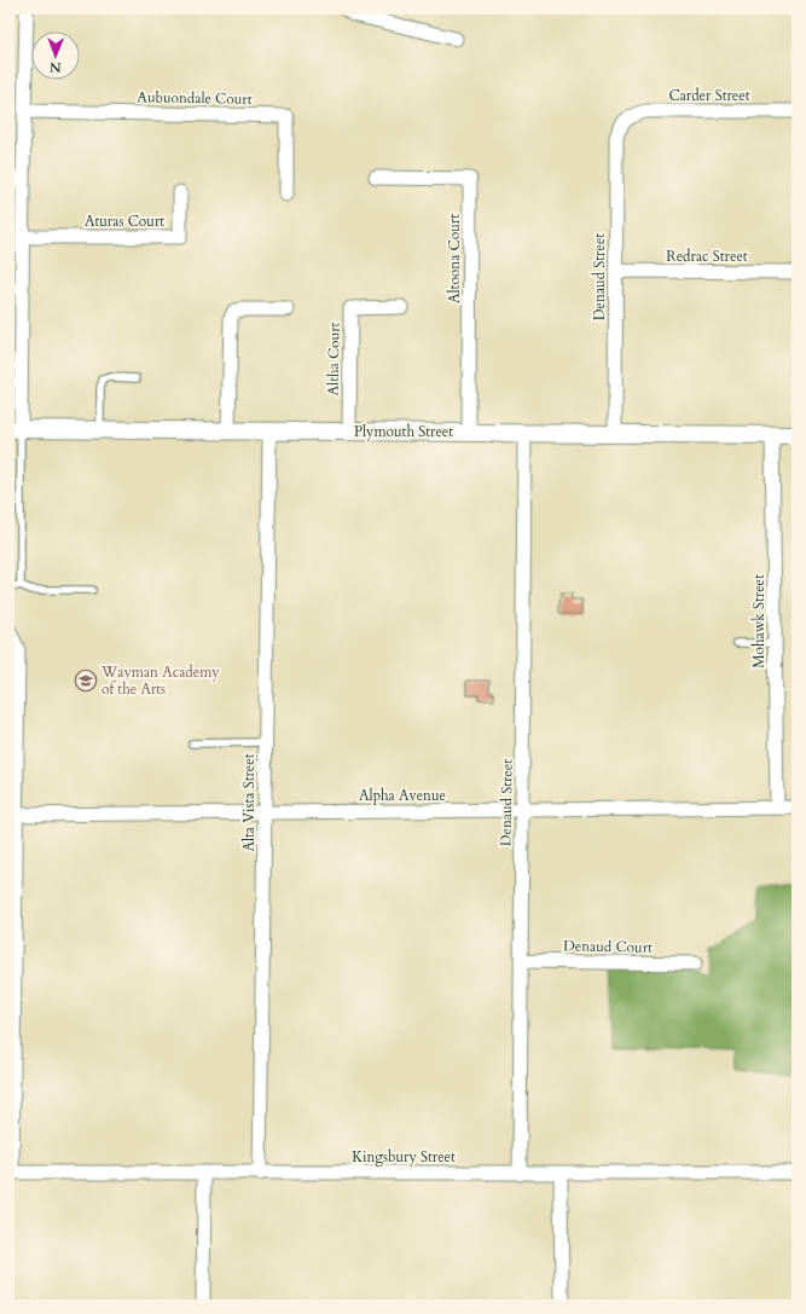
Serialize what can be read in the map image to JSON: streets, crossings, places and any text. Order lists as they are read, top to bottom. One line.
{"streets":{"street":["Carder Street","Aubuondale Court","Aturas Court","Redrac Street","Altoona Court","Denaud Street","Altha Court","Plymouth Street","Mohawk Street","Alpha Avenue","Alta Vista Street","Denaud Court","Kingsbury Street"]},"crossings":[["Carder Street","Denaud Street"],["Redrac Street","Denaud Street"],["Altoona Court","Plymouth Street"],["Denaud Street","Plymouth Street"],["Denaud Street","Alpha Avenue"],["Denaud Street","Denaud Court"],["Denaud Street","Kingsbury Street"],["Altha Court","Plymouth Street"],["Plymouth Street","Mohawk Street"],["Plymouth Street","Alta Vista Street"],["Mohawk Street","Alpha Avenue"],["Alpha Avenue","Alta Vista Street"],["Alta Vista Street","Kingsbury Street"]],"places":{"school or university":["Wayman Academy of the Arts"]},"north":"bottom"}
